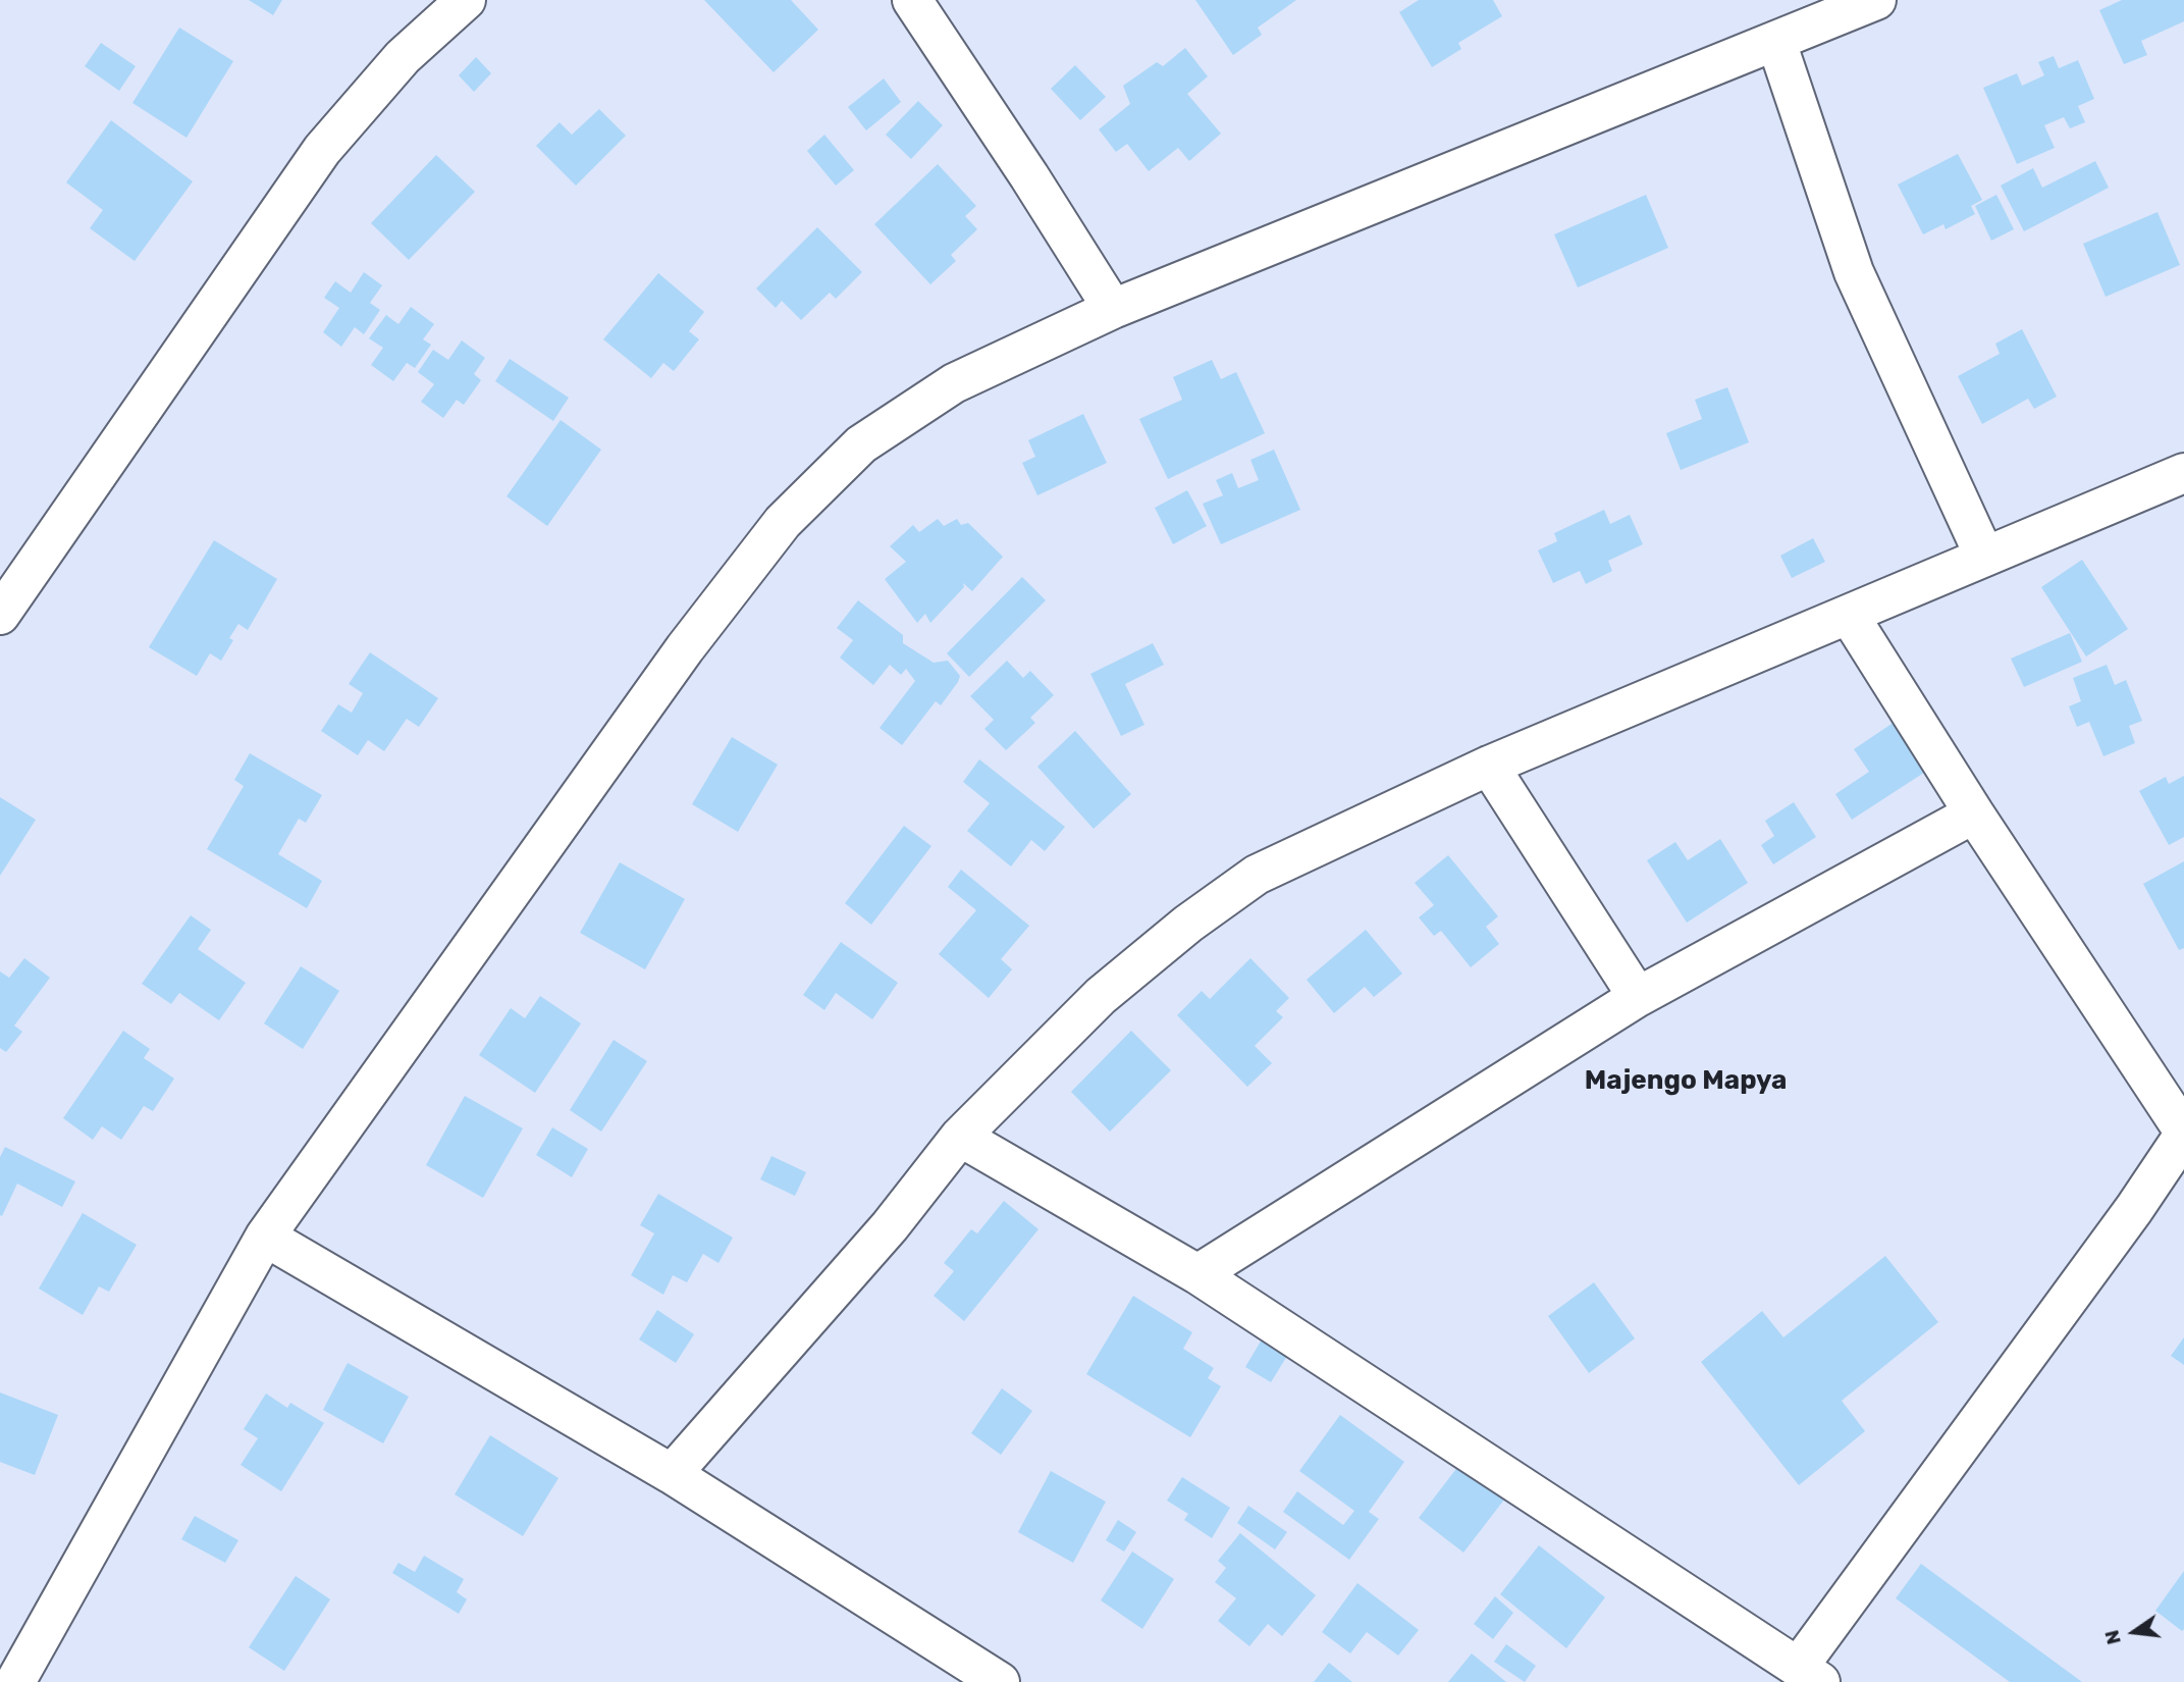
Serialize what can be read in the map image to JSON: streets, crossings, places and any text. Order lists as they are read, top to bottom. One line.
{"districts":["Majengo Mapya"],"north":"left"}
